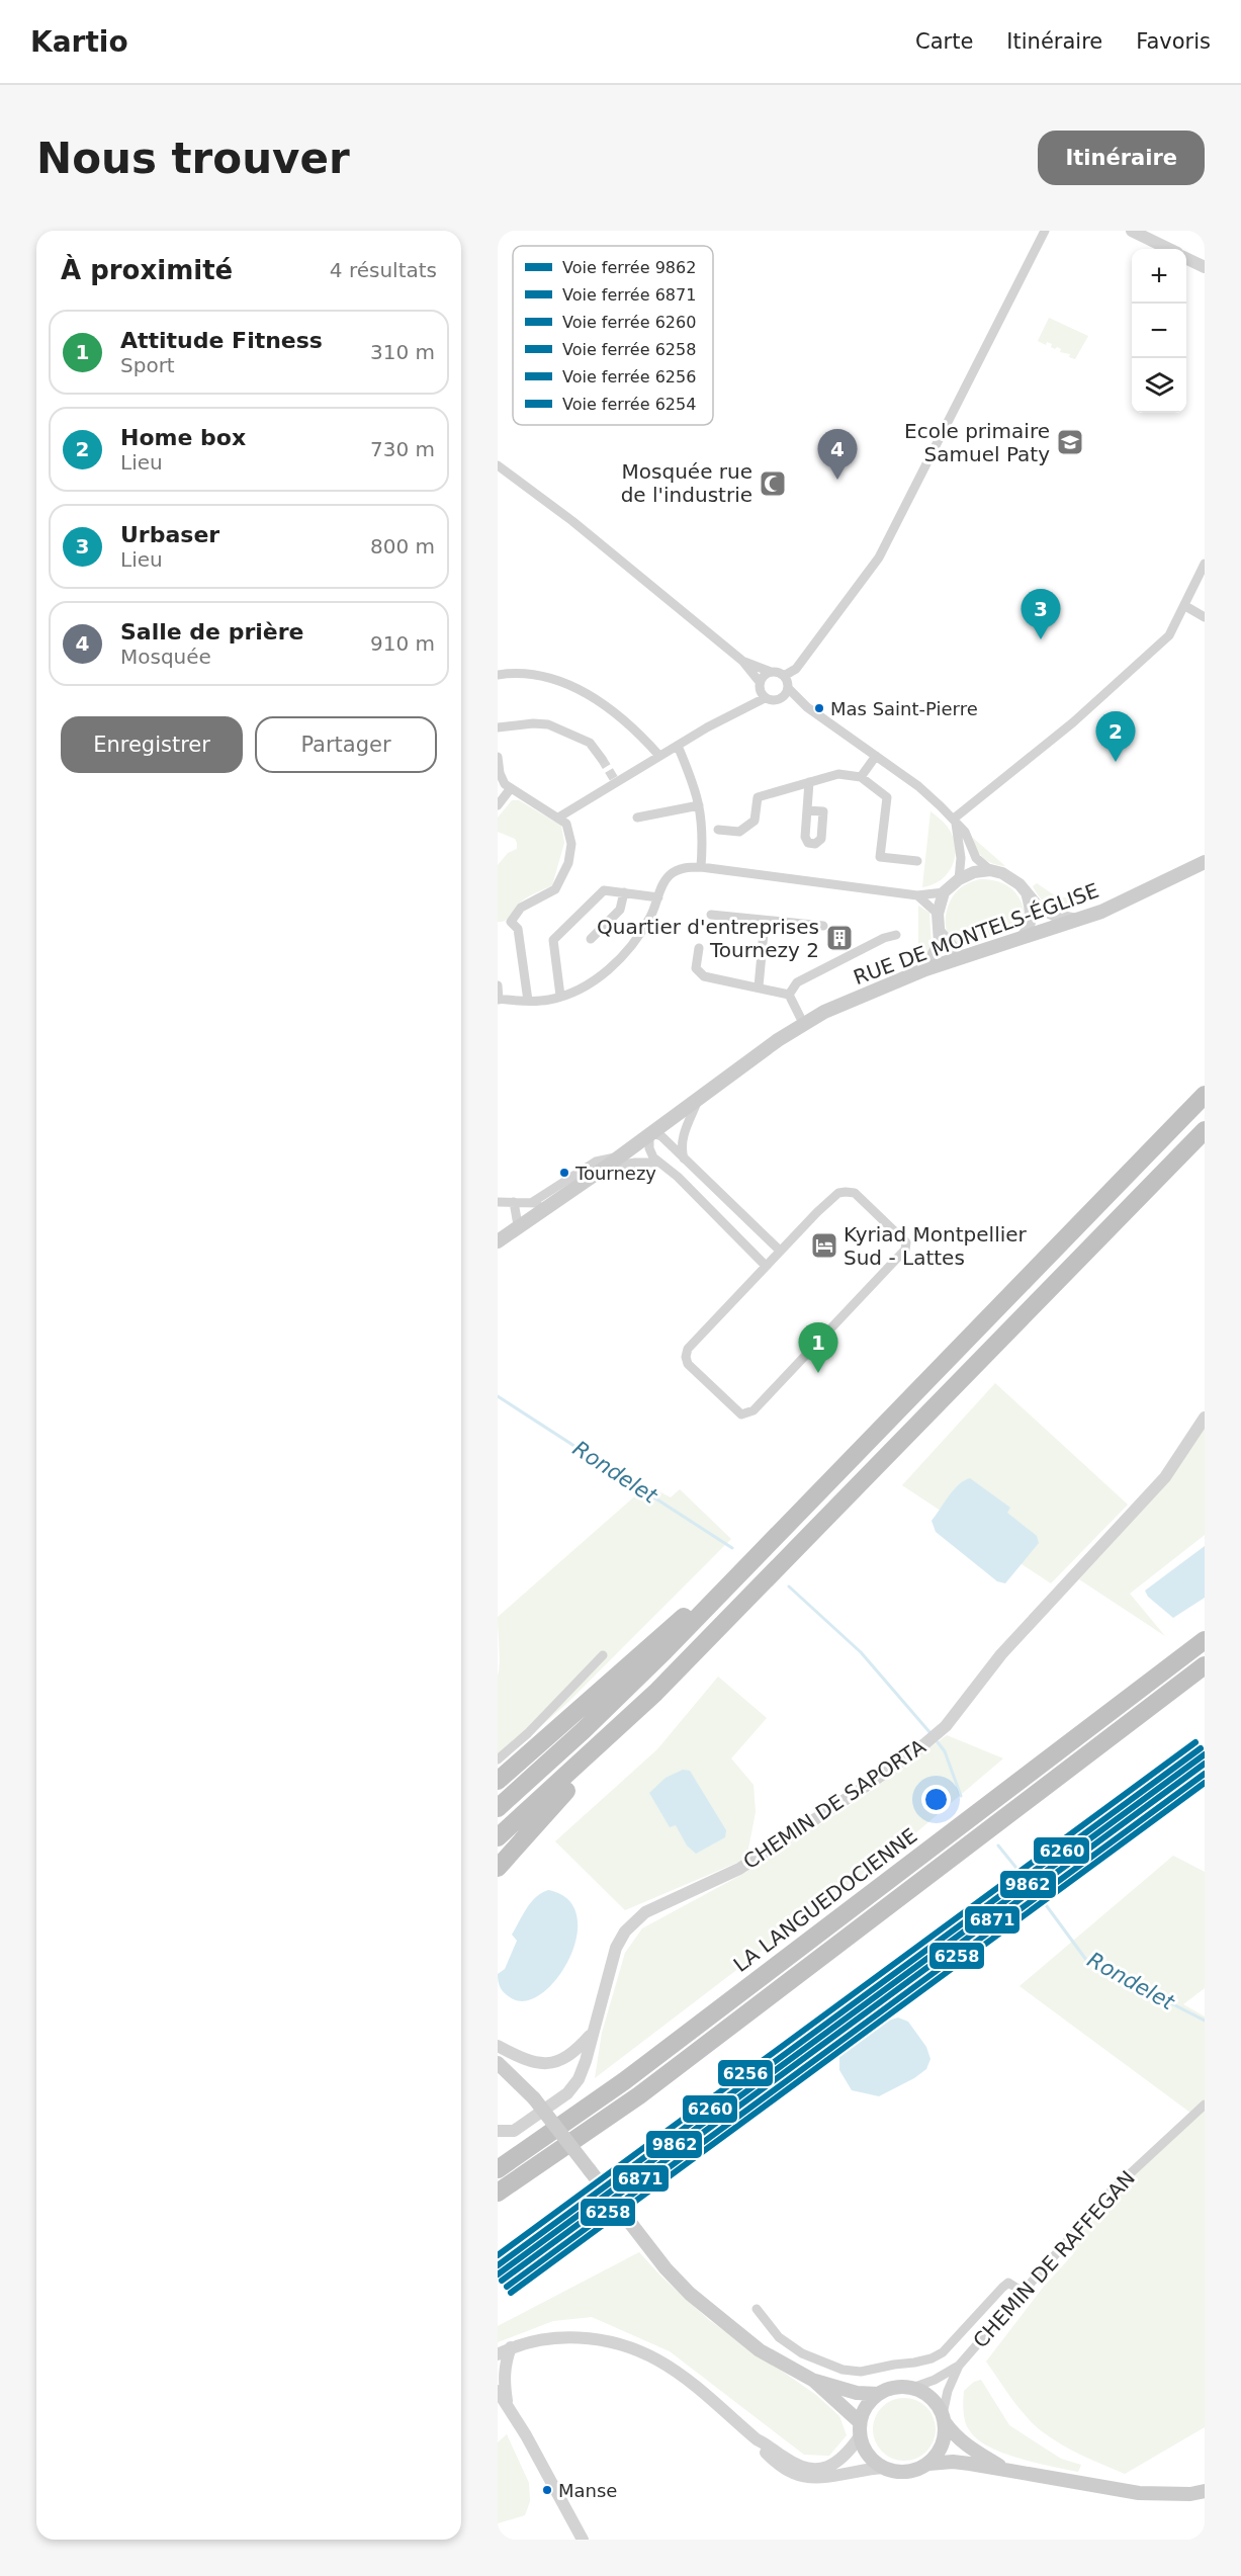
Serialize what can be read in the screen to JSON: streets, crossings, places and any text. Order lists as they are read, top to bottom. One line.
{"streets":{"highway":["LA LANGUEDOCIENNE"],"main road":["RUE DE MONTELS-ÉGLISE"],"street":["CHEMIN DE SAPORTA","CHEMIN DE RAFFEGAN"]},"water":["Rondelet"],"places":{"school or university":["Ecole primaire Samuel Paty"],"mosque":["Mosquée rue de l'industrie"],"other":["Mas Saint-Pierre","Tournezy","Manse"],"building":["Quartier d'entreprises Tournezy 2"],"hotel":["Kyriad Montpellier Sud - Lattes"]},"lines":["rail line 6256","rail line 6260","rail line 9862","rail line 6871","rail line 6258","rail line 6254"],"legend":["Voie ferrée 9862","Voie ferrée 6871","Voie ferrée 6260","Voie ferrée 6258","Voie ferrée 6256","Voie ferrée 6254"],"page":{"header":"Kartio","nav":["Carte","Itinéraire","Favoris"],"buttons":["Itinéraire",["Enregistrer","Partager"]],"title":"Nous trouver","heading":["À proximité","4 résultats"],"map_buttons":["+","−"],"list":[{"mark":"1","name":"Attitude Fitness","note":"Sport","value":"310 m"},{"mark":"2","name":"Home box","note":"Lieu","value":"730 m"},{"mark":"3","name":"Urbaser","note":"Lieu","value":"800 m"},{"mark":"4","name":"Salle de prière","note":"Mosquée","value":"910 m"}],"pins":["4","3","2","1"]}}
